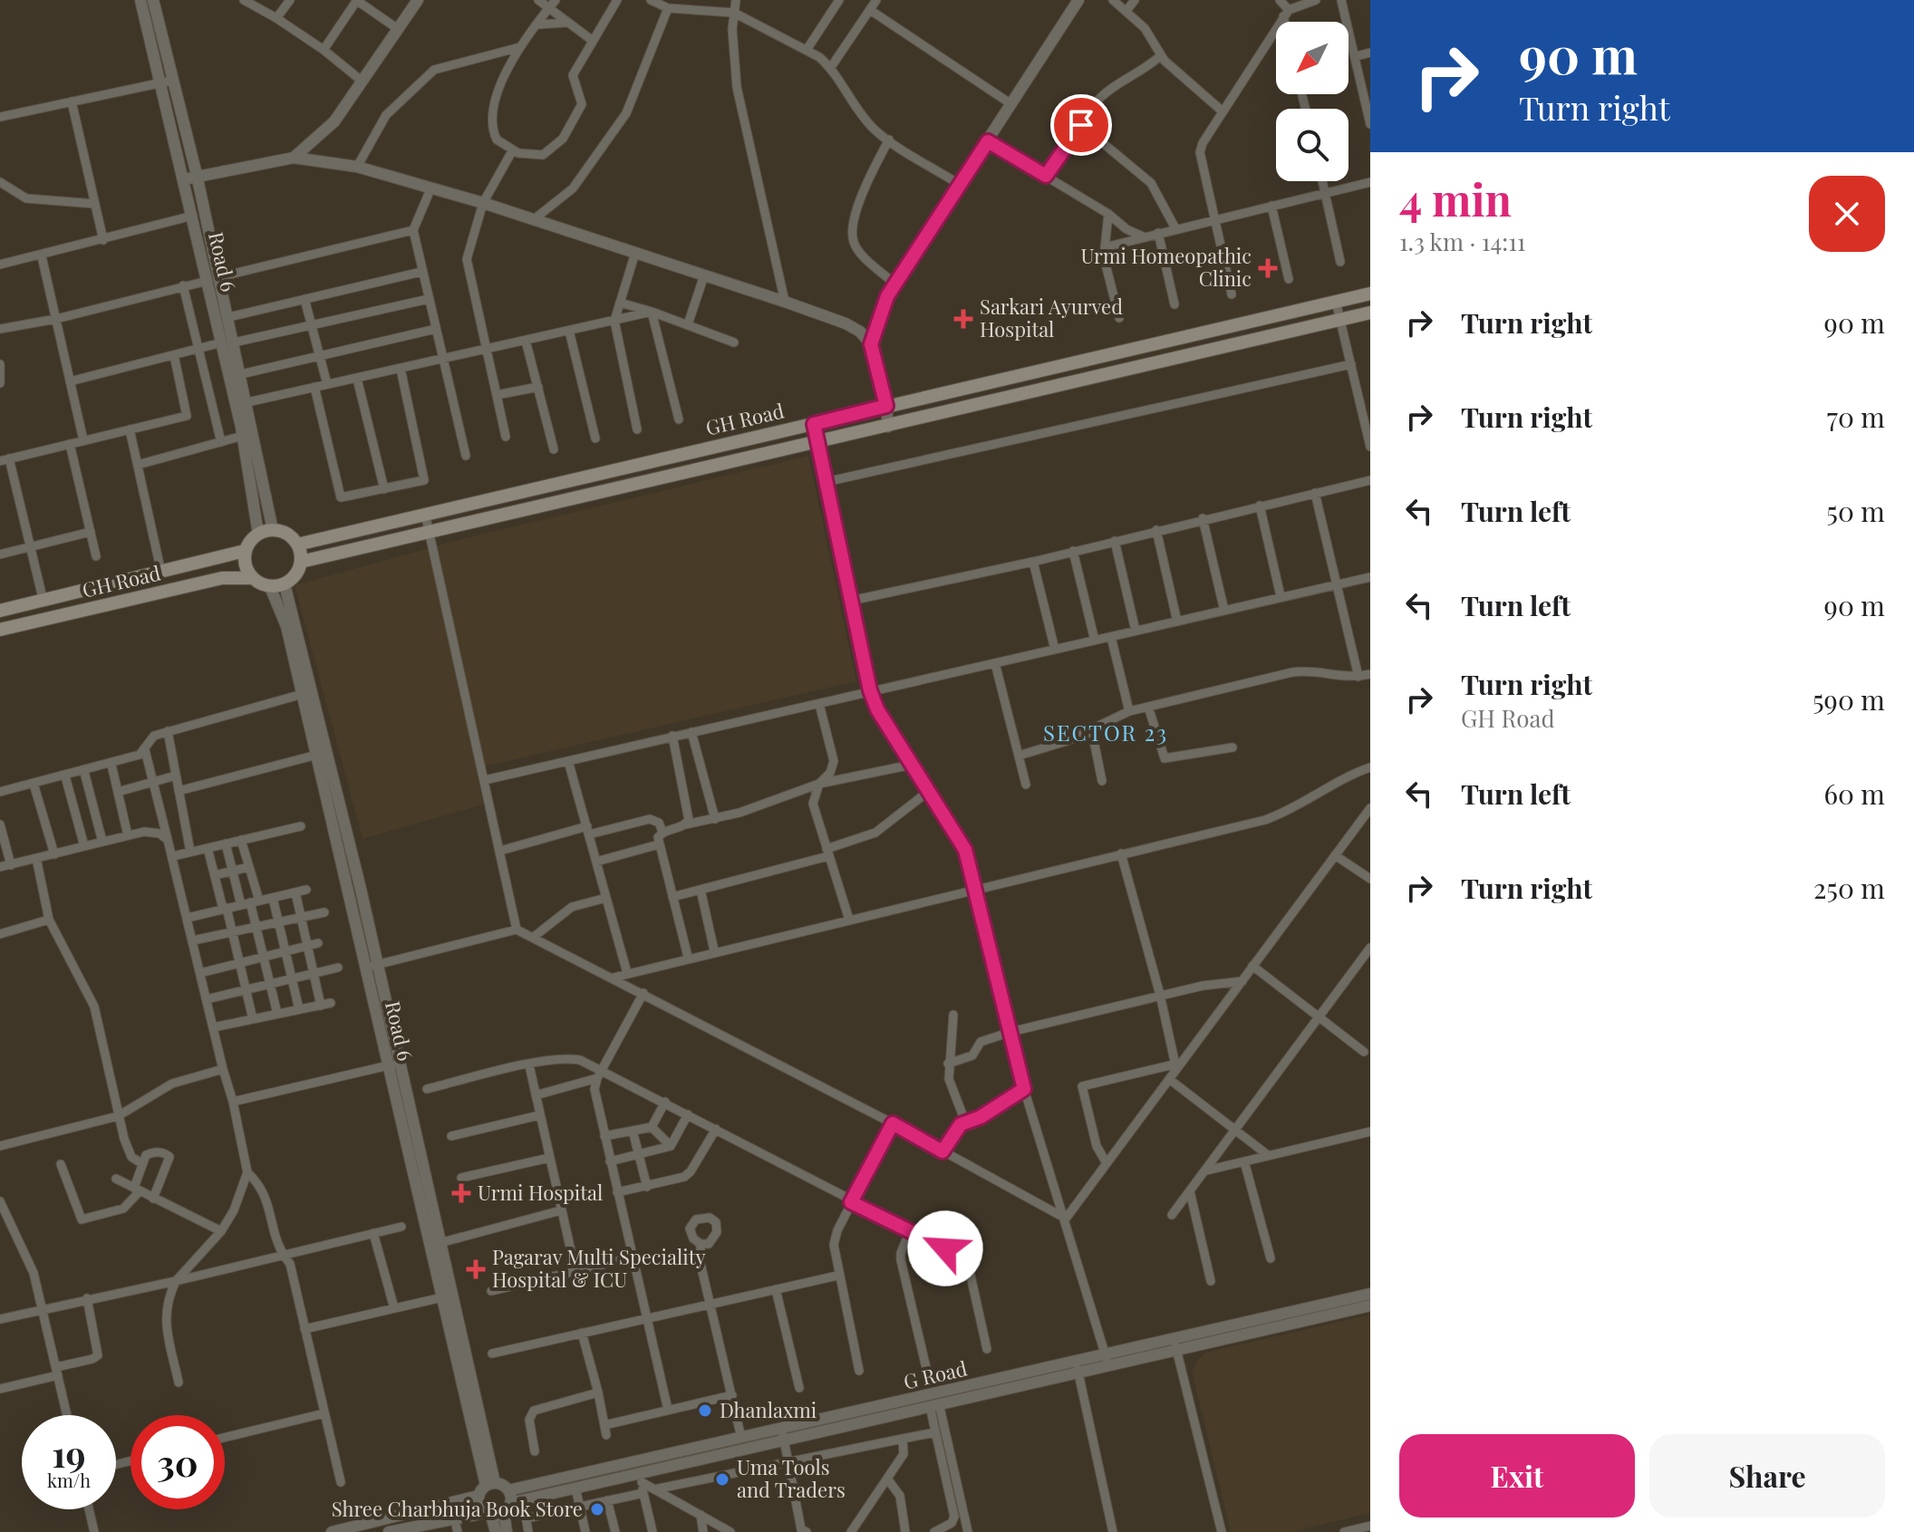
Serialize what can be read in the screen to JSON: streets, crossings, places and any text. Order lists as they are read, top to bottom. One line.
{"streets":{"main road":["GH Road"],"street":["Road 6","G Road"]},"crossings":[["Road 6","GH Road"],["Road 6","G Road"]],"districts":["SECTOR 23"],"places":{"health":["Urmi Homeopathic Clinic","Sarkari Ayurved Hospital","Urmi Hospital","Pagarav Multi Speciality Hospital & ICU"],"other":["Dhanlaxmi","Uma Tools and Traders","Shree Charbhuja Book Store"]},"north":"bottom left","page":{"turn":["90 m","Turn right"],"heading":["4 min","1.3 km · 14:11"],"list":[{"name":"Turn right","value":"90 m"},{"name":"Turn right","value":"70 m"},{"name":"Turn left","value":"50 m"},{"name":"Turn left","value":"90 m"},{"name":"Turn right","note":"GH Road","value":"590 m"},{"name":"Turn left","value":"60 m"},{"name":"Turn right","value":"250 m"}],"speed":"19 km/h","limit":"30","buttons":["Exit","Share"]}}
